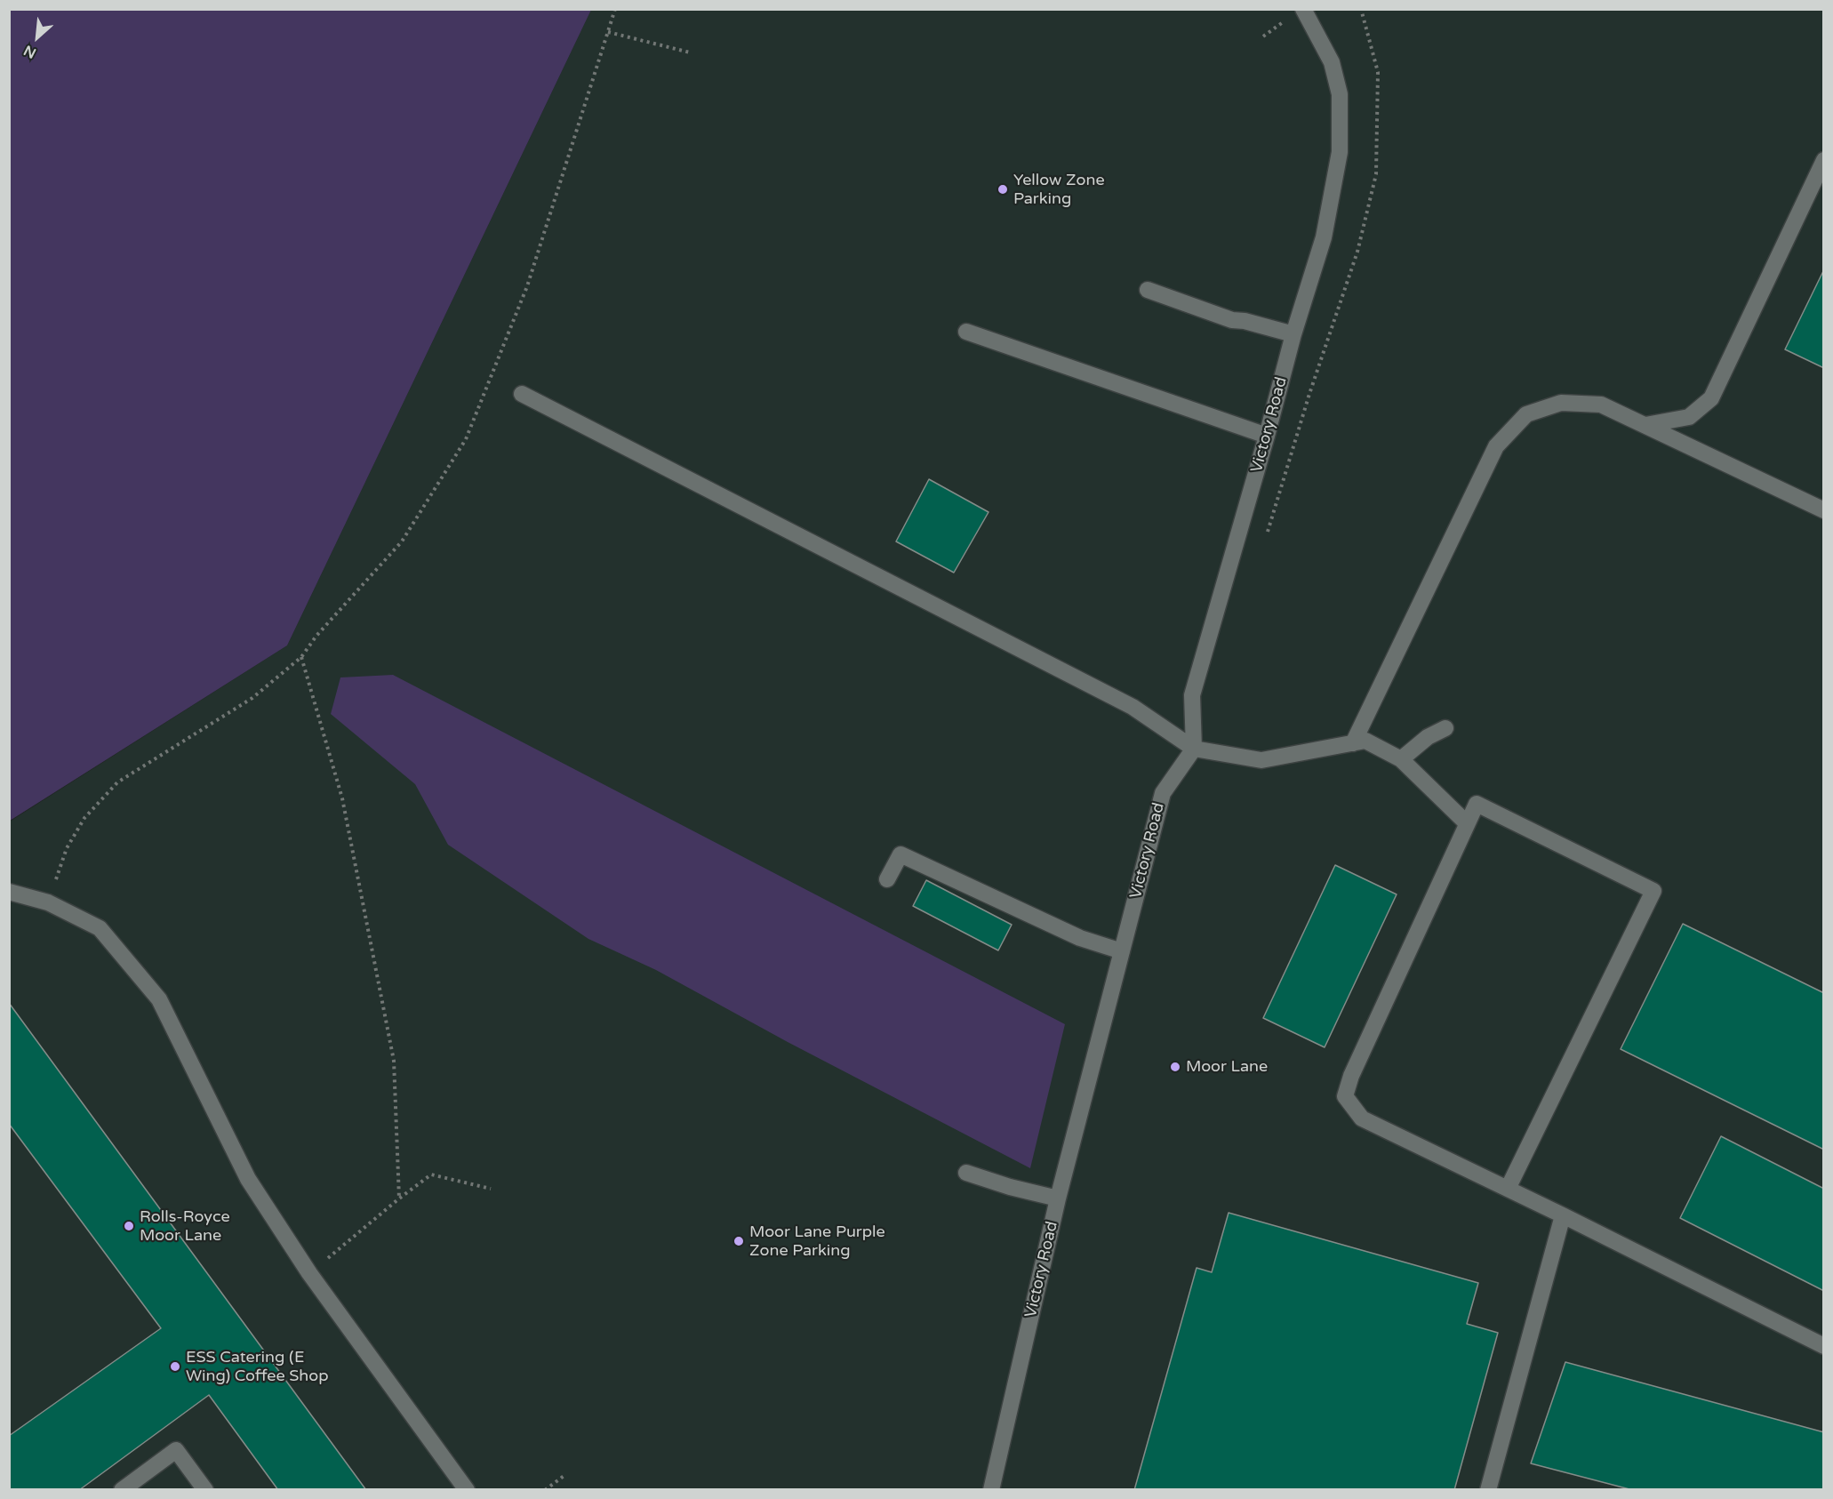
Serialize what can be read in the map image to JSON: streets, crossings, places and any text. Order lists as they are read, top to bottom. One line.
{"streets":{"lane":["Victory Road"]},"places":["Yellow Zone Parking","Moor Lane","Rolls-Royce Moor Lane","Moor Lane Purple Zone Parking","ESS Catering (E Wing) Coffee Shop"],"north":"bottom left"}
